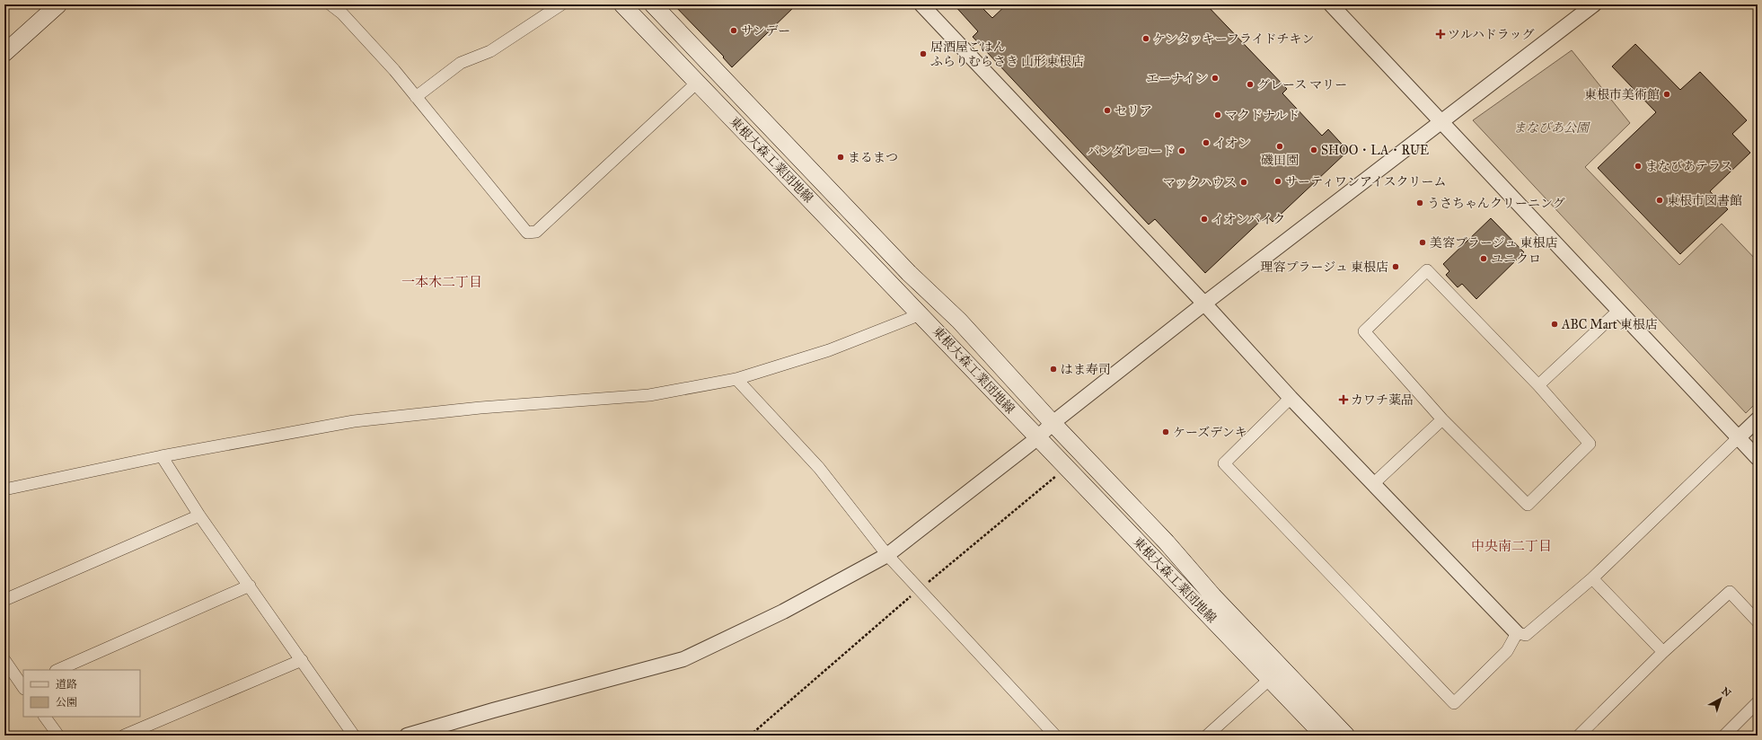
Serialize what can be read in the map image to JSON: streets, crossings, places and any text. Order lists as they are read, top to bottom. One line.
{"streets":{"main road":["東根大森工業団地線"]},"districts":["一本木二丁目","中央南二丁目"],"parks":["まなびあ公園"],"places":{"other":["サンデー","ケンタッキーフライドチキン","居酒屋ごはん ふらりむらさき 山形東根店","エーナイン","グレース マリー","東根市美術館","セリア","マクドナルド","イオン","磯田園","SHOO・LA・RUE","バンダレコード","まるまつ","まなびあテラス","サーティワンアイスクリーム","マックハウス","東根市図書館","うさちゃんクリーニング","イオンバイク","美容ブラージュ 東根店","ユニクロ","理容プラージュ 東根店","ABC Mart 東根店","はま寿司","ケーズデンキ"],"health":["ツルハドラッグ","カワチ薬品"]},"legend":["道路","公園"],"north":"top right"}
